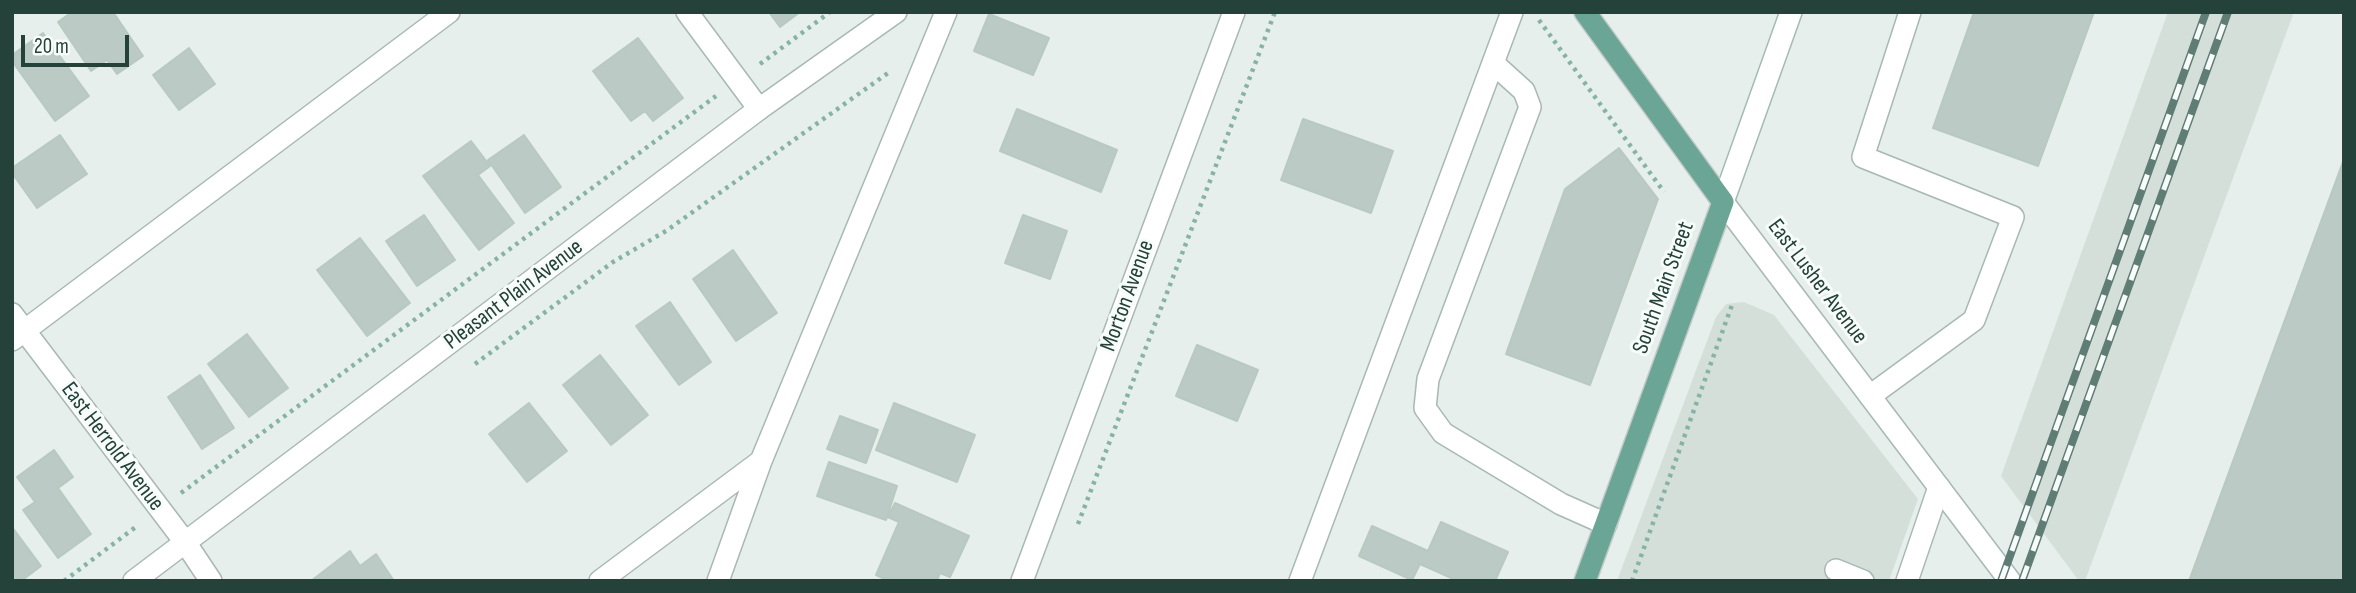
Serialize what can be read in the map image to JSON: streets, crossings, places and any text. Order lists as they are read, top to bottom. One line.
{"streets":{"main road":["East Lusher Avenue","South Main Street"],"street":["Pleasant Plain Avenue","Morton Avenue","East Herrold Avenue"]},"crossings":[["East Lusher Avenue","South Main Street"],["Pleasant Plain Avenue","East Herrold Avenue"]],"scale_bar":"20 m"}
